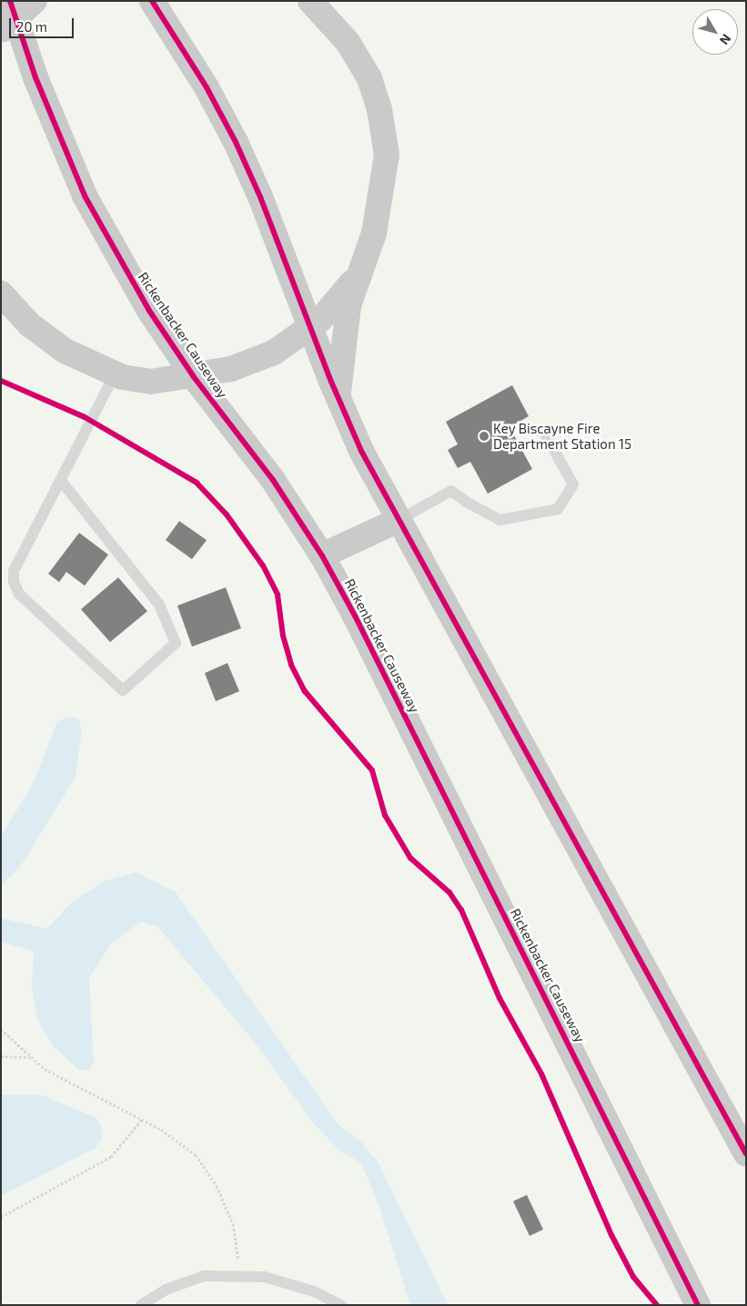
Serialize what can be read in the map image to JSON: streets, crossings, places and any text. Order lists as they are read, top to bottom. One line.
{"streets":{"main road":["Rickenbacker Causeway"]},"places":["Key Biscayne Fire Department Station 15"],"scale_bar":"20 m","north":"bottom right"}
